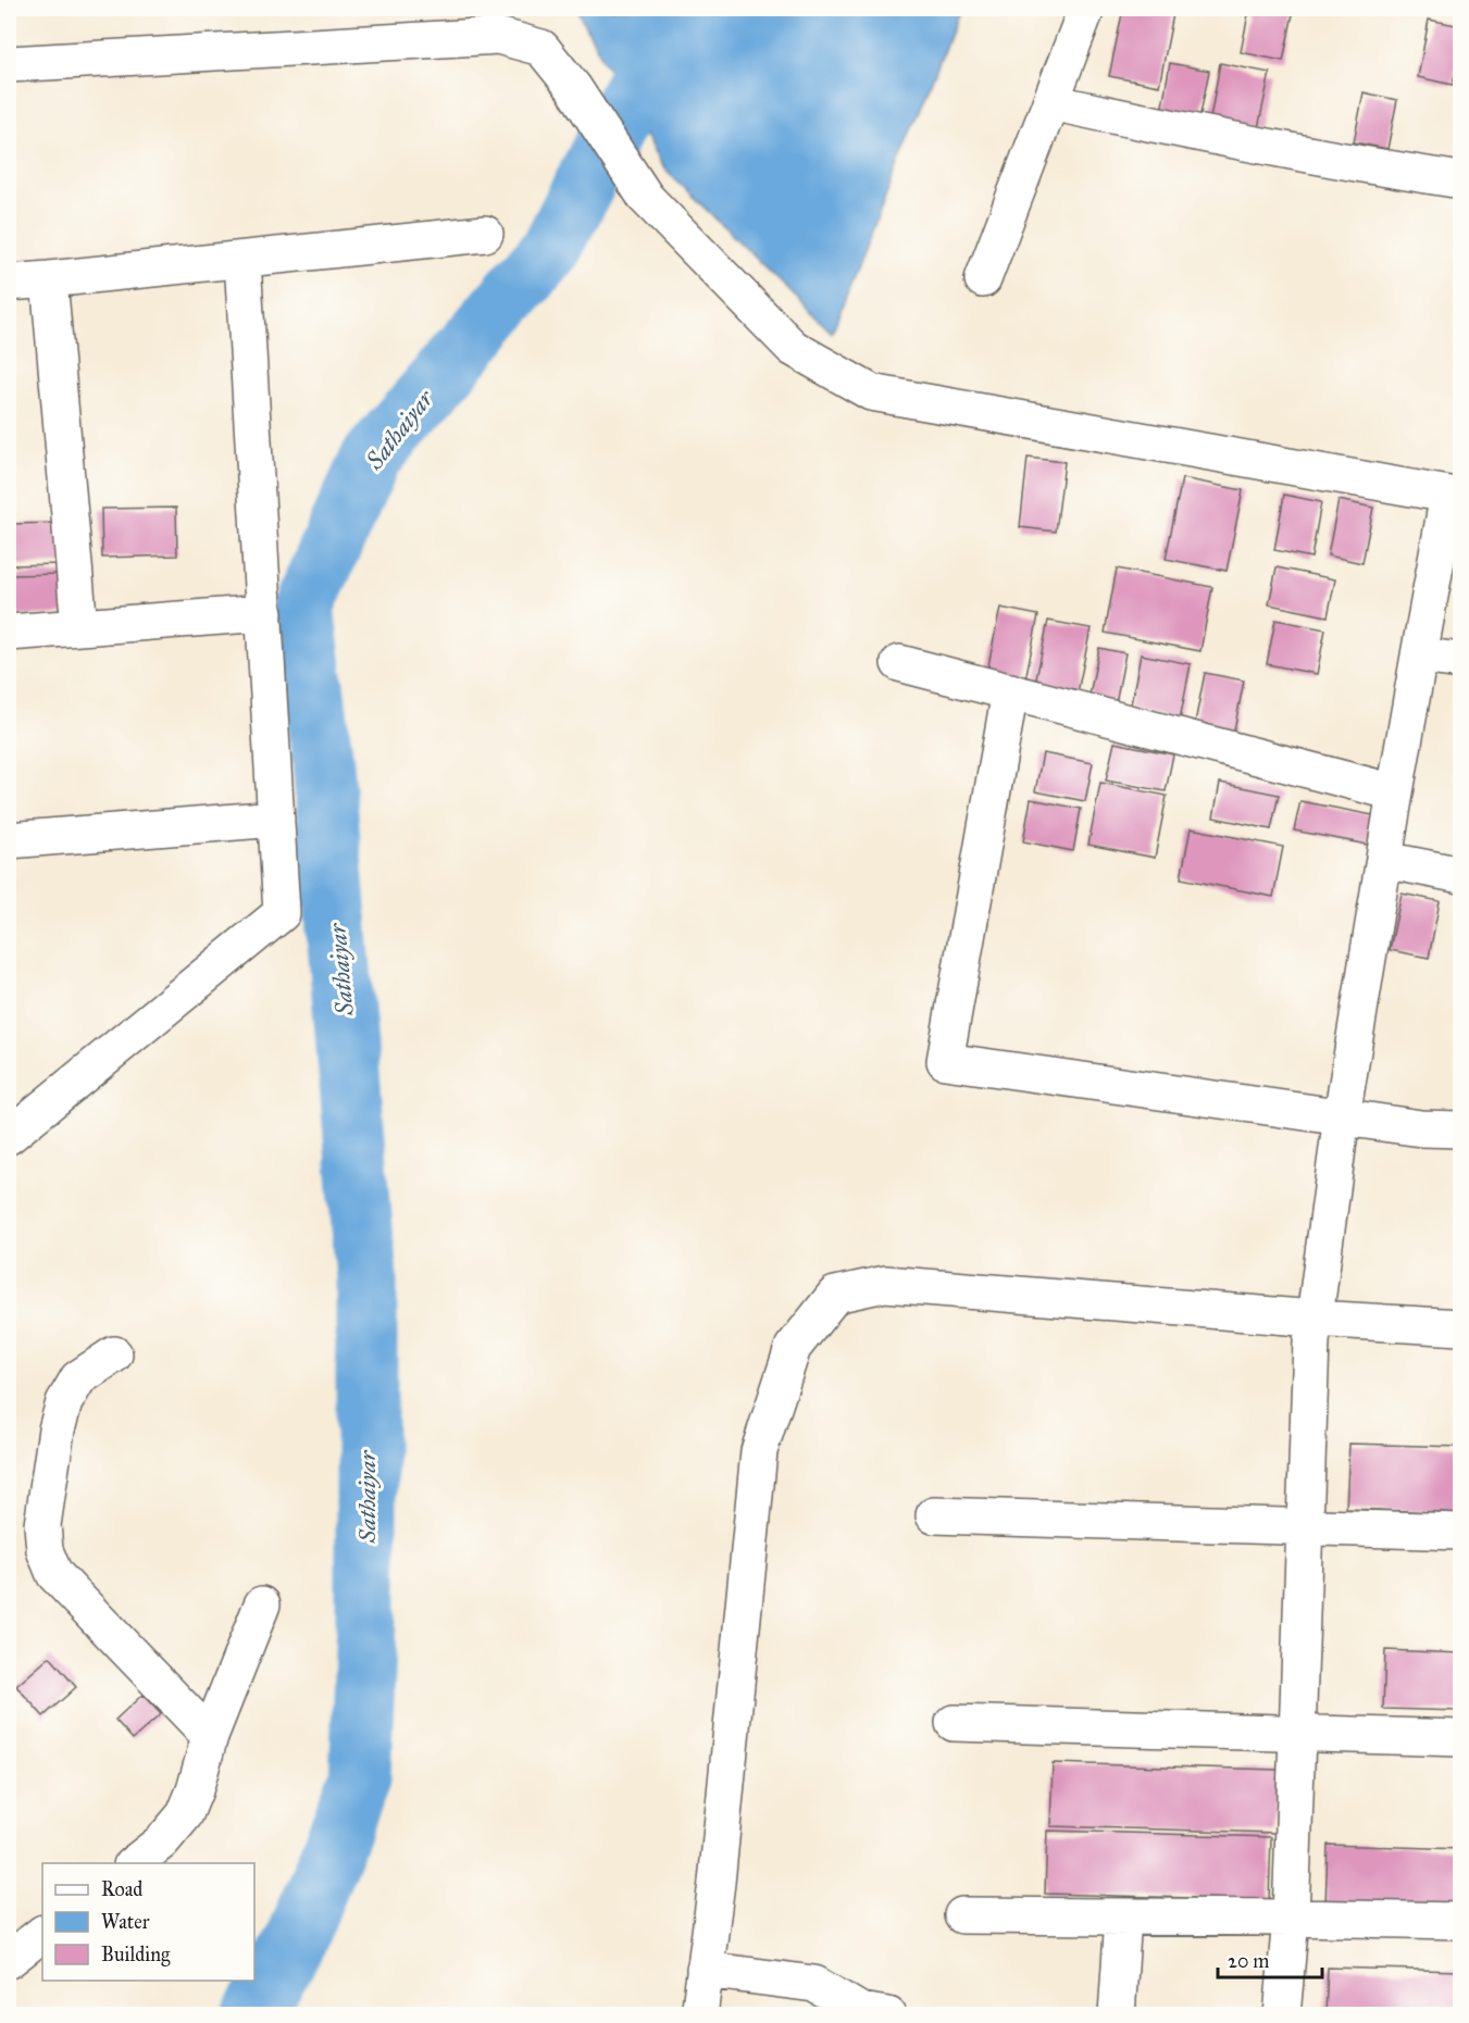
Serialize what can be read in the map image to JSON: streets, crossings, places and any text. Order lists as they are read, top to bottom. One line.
{"water":["Sathaiyar"],"legend":["Road","Water","Building"],"scale_bar":"20 m"}
